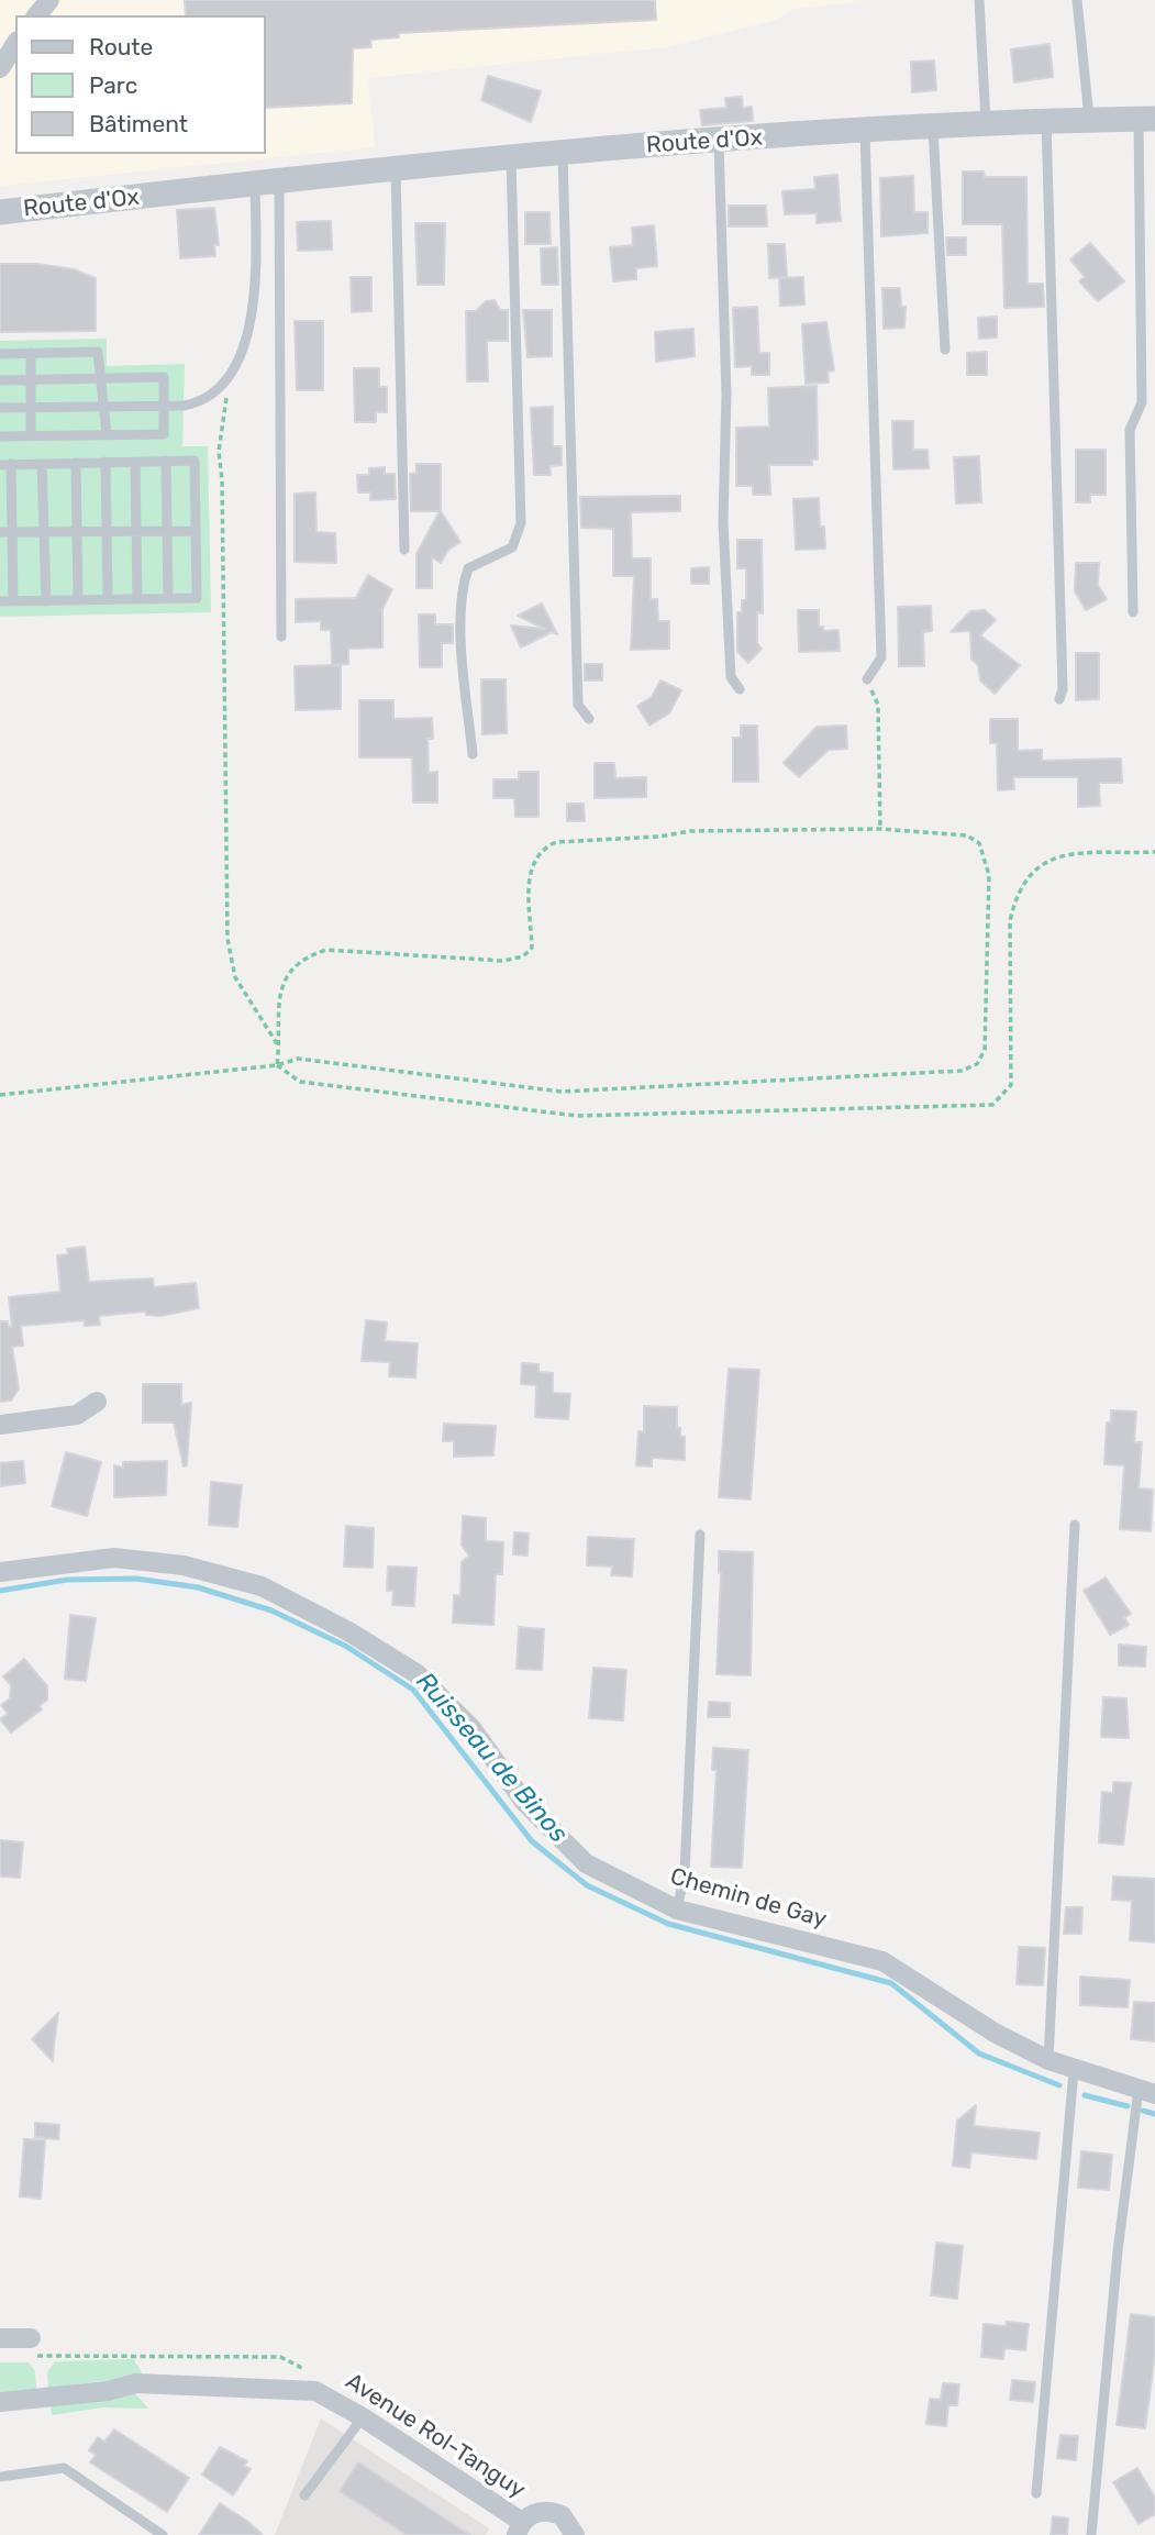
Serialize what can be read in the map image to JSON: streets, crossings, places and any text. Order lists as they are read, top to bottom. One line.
{"streets":{"street":["Route d'Ox","Chemin de Gay","Avenue Rol-Tanguy"]},"water":["Ruisseau de Binos"],"legend":["Route","Parc","Bâtiment"]}
